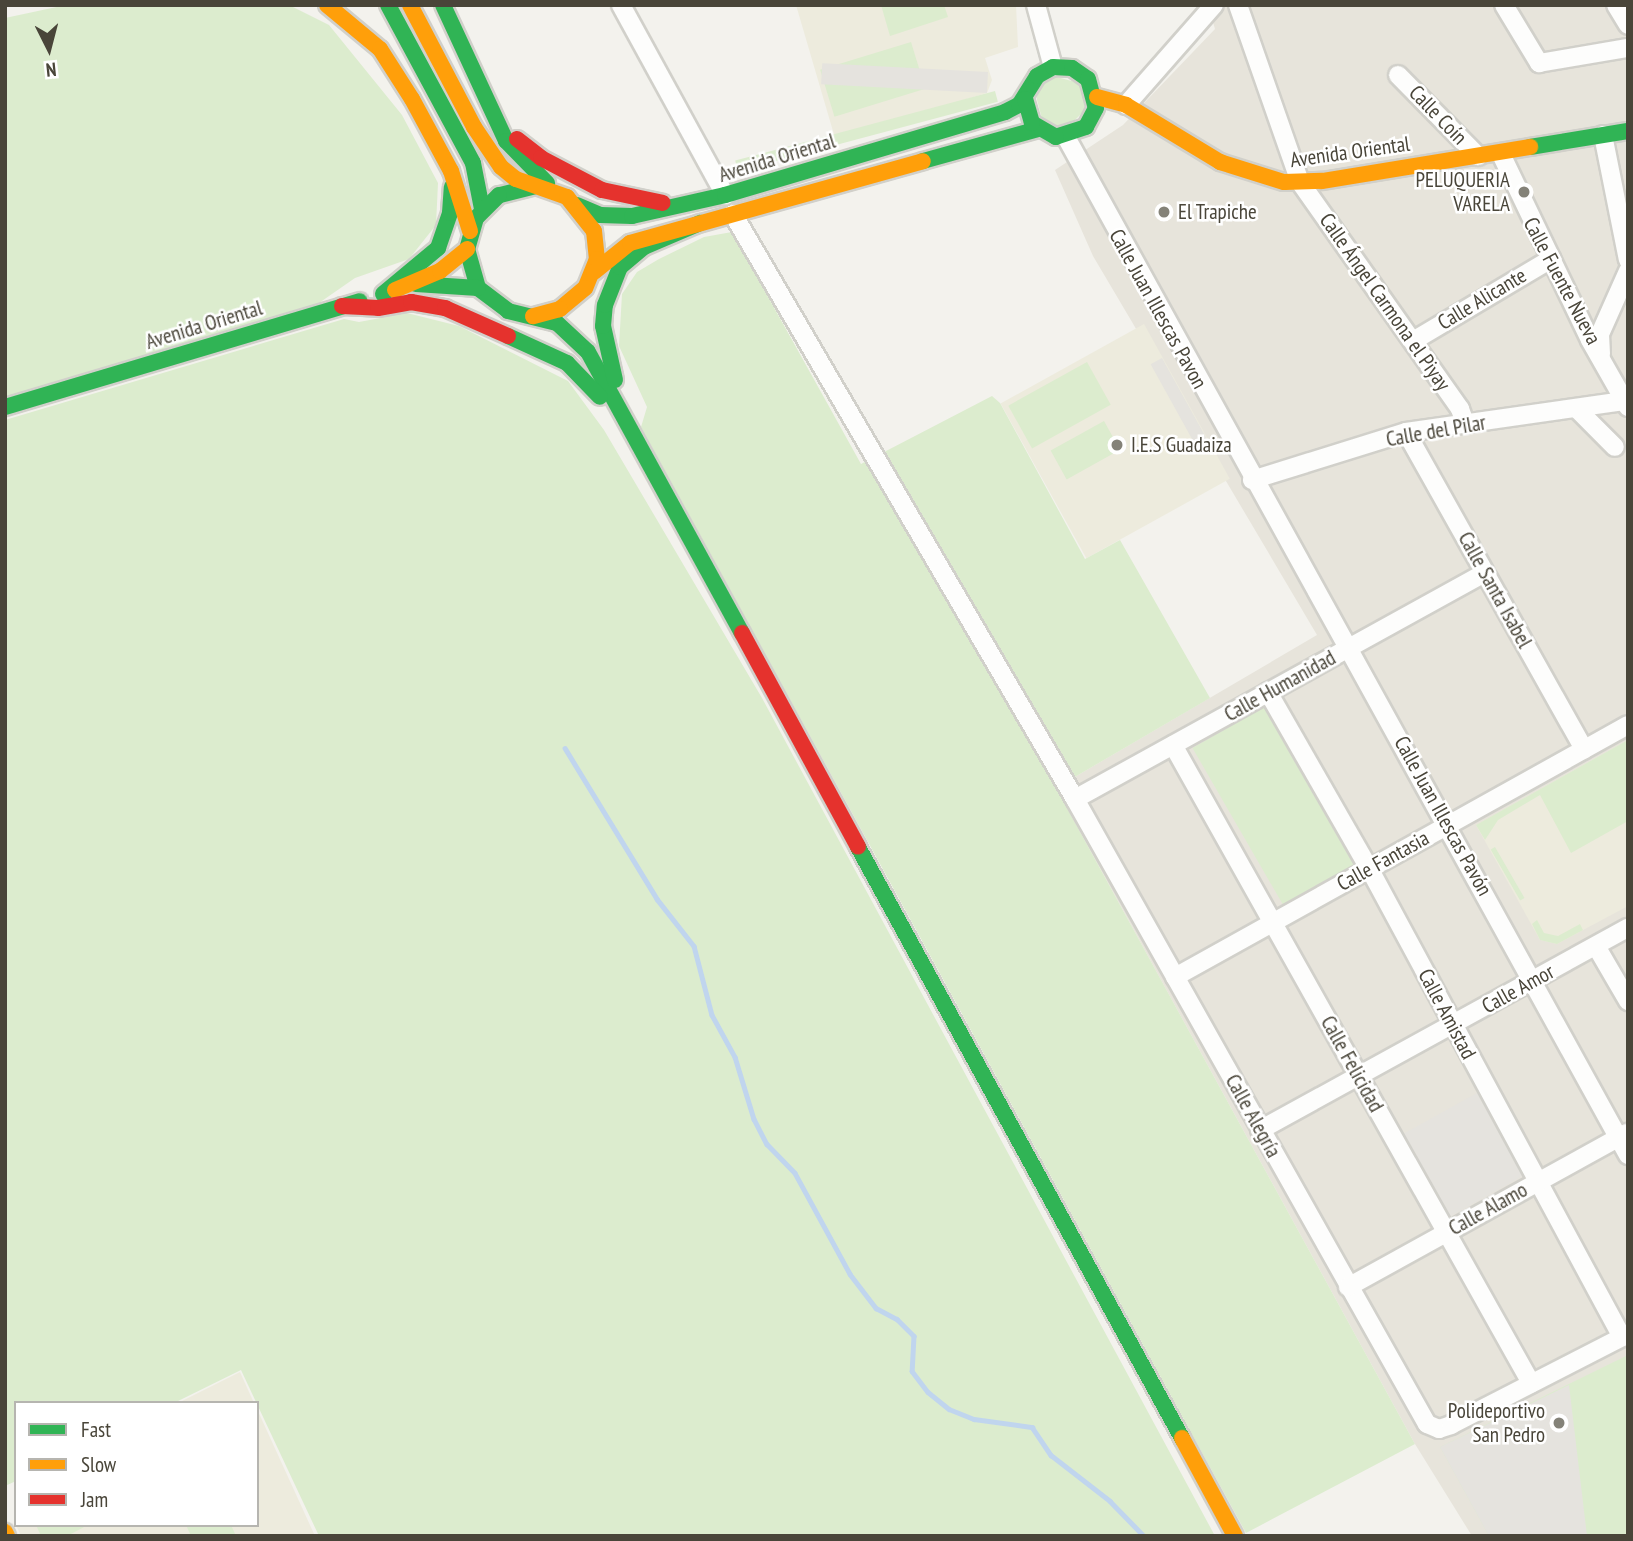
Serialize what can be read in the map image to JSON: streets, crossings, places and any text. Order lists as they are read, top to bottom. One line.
{"streets":{"main road":["Avenida Oriental"],"street":["Calle Coín","Calle Fuente Nueva","Calle Alicante","Calle Ángel Carmona el Piyay","Calle Juan Illescas Pavon","Calle del Pilar","Calle Santa Isabel","Calle Humanidad","Calle Juan Illescas Pavón","Calle Fantasia","Calle Amor","Calle Amistad","Calle Felicidad","Calle Alegría","Calle Alamo"]},"crossings":[["Calle Coín","Avenida Oriental"],["Avenida Oriental","Calle Fuente Nueva"],["Avenida Oriental","Calle Ángel Carmona el Piyay"],["Avenida Oriental","Calle Juan Illescas Pavon"],["Calle Fuente Nueva","Calle Alicante"],["Calle Fuente Nueva","Calle del Pilar"],["Calle Alicante","Calle Ángel Carmona el Piyay"],["Calle Ángel Carmona el Piyay","Calle del Pilar"],["Calle Juan Illescas Pavon","Calle del Pilar"],["Calle Juan Illescas Pavon","Calle Juan Illescas Pavón"],["Calle del Pilar","Calle Santa Isabel"],["Calle del Pilar","Calle Juan Illescas Pavón"],["Calle Santa Isabel","Calle Humanidad"],["Calle Santa Isabel","Calle Fantasia"],["Calle Humanidad","Calle Juan Illescas Pavón"],["Calle Humanidad","Calle Amistad"],["Calle Humanidad","Calle Felicidad"],["Calle Humanidad","Calle Alegría"],["Calle Juan Illescas Pavón","Calle Fantasia"],["Calle Juan Illescas Pavón","Calle Amor"],["Calle Juan Illescas Pavón","Calle Alamo"],["Calle Fantasia","Calle Amistad"],["Calle Fantasia","Calle Felicidad"],["Calle Fantasia","Calle Alegría"],["Calle Amor","Calle Amistad"],["Calle Amor","Calle Felicidad"],["Calle Amor","Calle Alegría"],["Calle Amistad","Calle Alamo"],["Calle Felicidad","Calle Alegría"],["Calle Felicidad","Calle Alamo"],["Calle Alegría","Calle Alamo"]],"places":["PELUQUERIA VARELA","El Trapiche","I.E.S Guadaiza","Polideportivo San Pedro"],"legend":["Fast","Slow","Jam"],"north":"bottom"}
